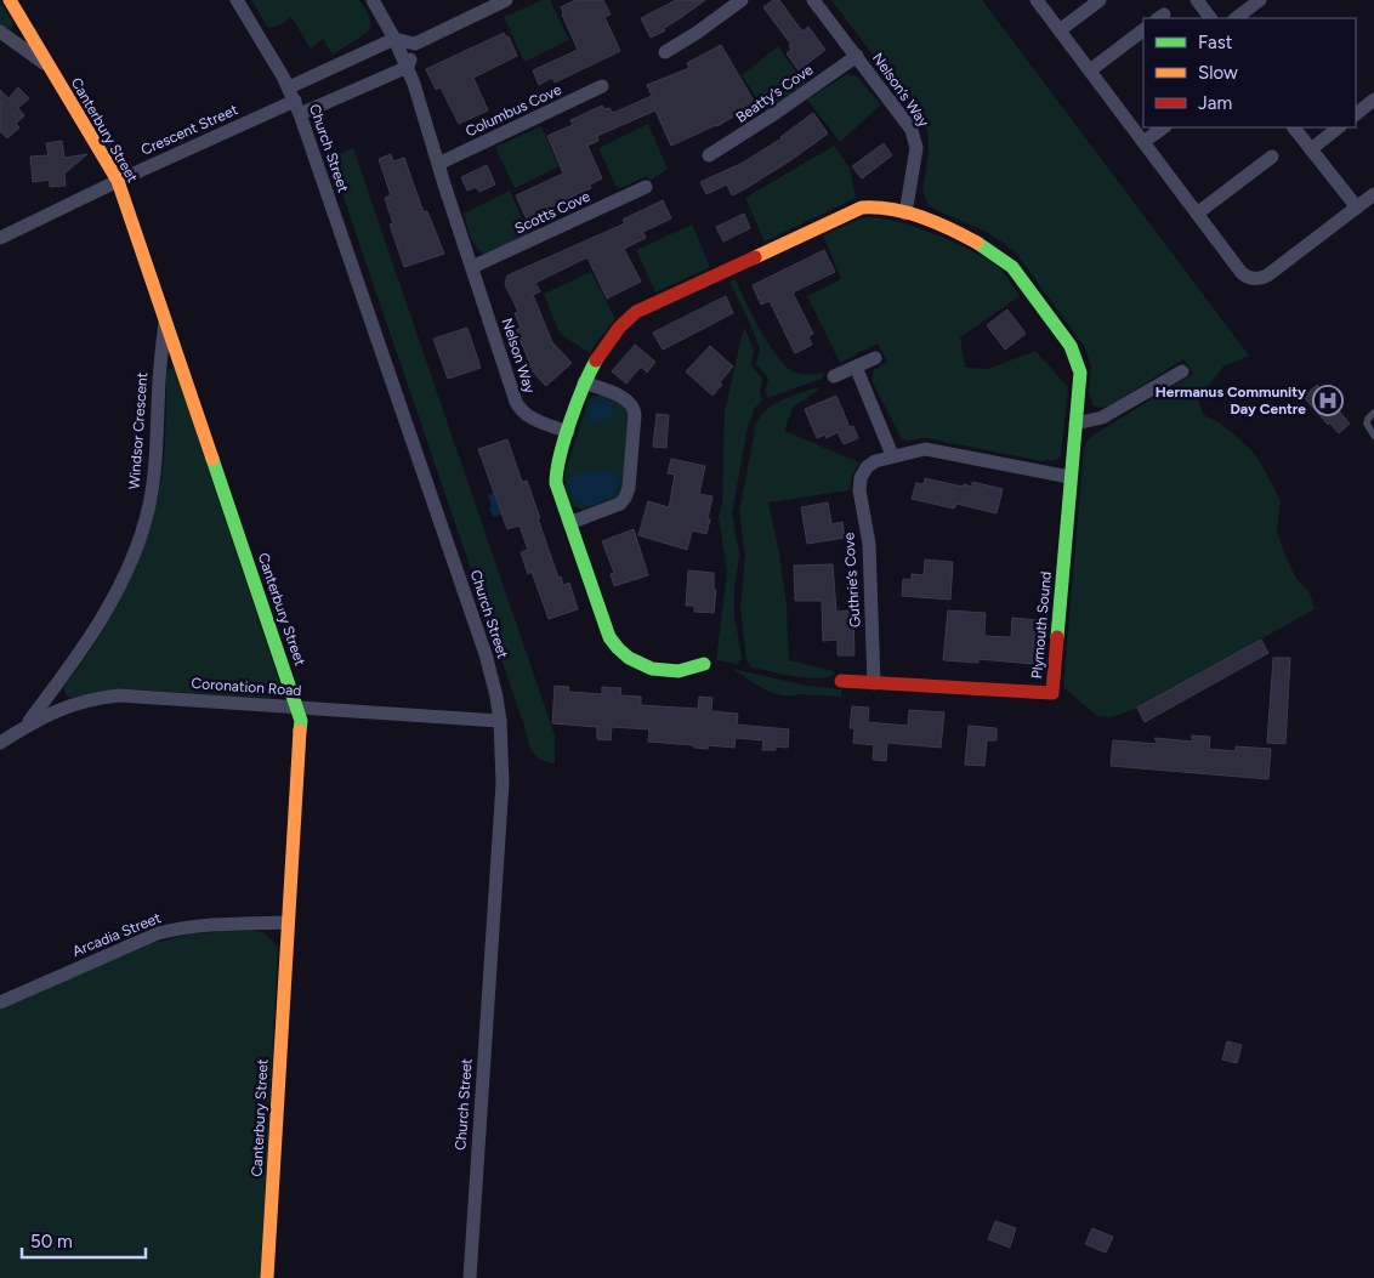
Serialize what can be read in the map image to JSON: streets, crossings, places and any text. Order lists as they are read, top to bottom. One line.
{"streets":{"street":["Nelson’s Way","Beatty’s Cove","Columbus Cove","Canterbury Street","Crescent Street","Church Street","Scotts Cove","Nelson Way","Windsor Crescent","Guthrie’s Cove","Plymouth Sound","Coronation Road","Arcadia Street"]},"crossings":[["Nelson’s Way","Beatty’s Cove"],["Nelson’s Way","Plymouth Sound"],["Columbus Cove","Nelson Way"],["Canterbury Street","Crescent Street"],["Canterbury Street","Windsor Crescent"],["Canterbury Street","Coronation Road"],["Canterbury Street","Arcadia Street"],["Crescent Street","Church Street"],["Crescent Street","Nelson Way"],["Church Street","Coronation Road"],["Scotts Cove","Nelson Way"],["Windsor Crescent","Coronation Road"],["Guthrie’s Cove","Plymouth Sound"]],"places":{"hospital":["Hermanus Community Day Centre"]},"legend":["Fast","Slow","Jam"],"scale_bar":"50 m"}
